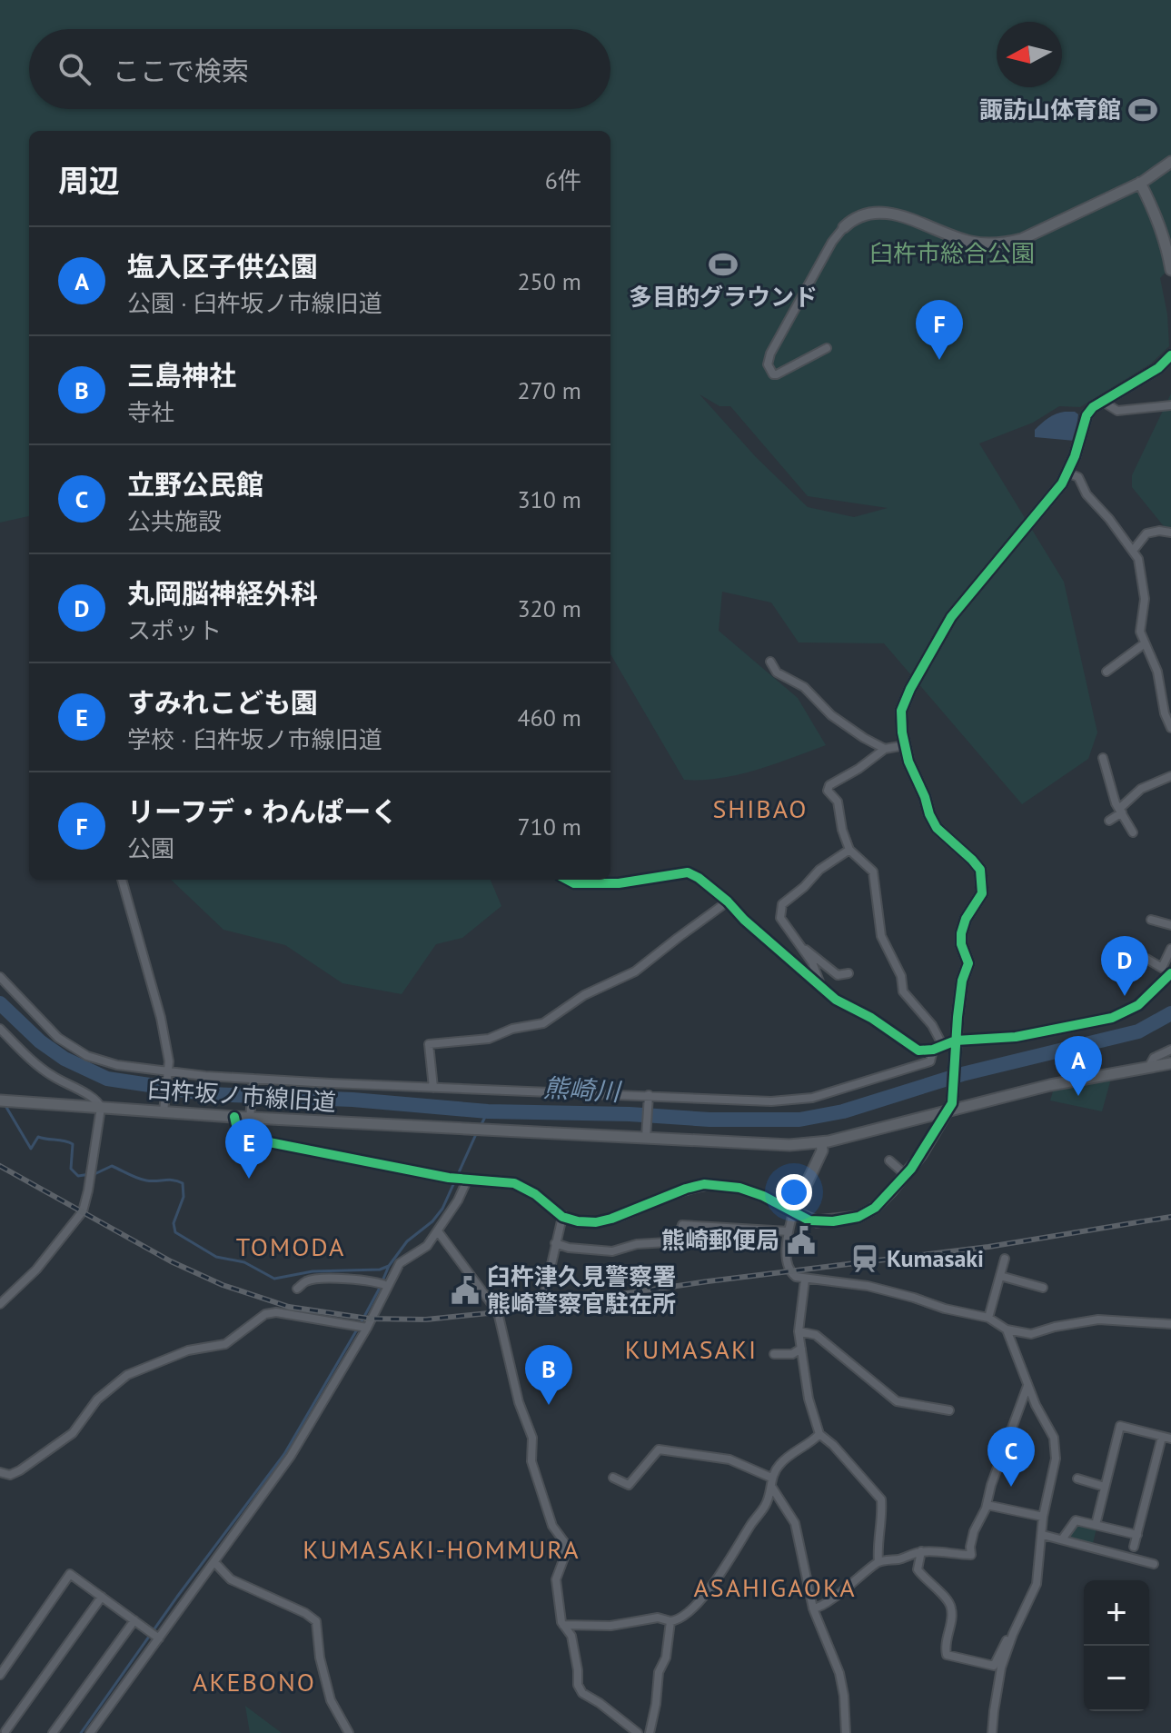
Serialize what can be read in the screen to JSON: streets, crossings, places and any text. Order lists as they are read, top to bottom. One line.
{"streets":{"street":["臼杵坂ノ市線旧道"]},"districts":["SHIBAO","TOMODA","KUMASAKI","KUMASAKI-HOMMURA","ASAHIGAOKA","AKEBONO"],"water":["熊崎川"],"parks":["臼杵市総合公園"],"places":{"sports":["諏訪山体育館","多目的グラウンド"],"public building":["熊崎郵便局","臼杵津久見警察署 熊崎警察官駐在所"],"station":["Kumasaki"]},"north":"left","page":{"search":"ここで検索","heading":["周辺","6件"],"list":[{"mark":"A","name":"塩入区子供公園","note":"公園 · 臼杵坂ノ市線旧道","value":"250 m"},{"mark":"B","name":"三島神社","note":"寺社","value":"270 m"},{"mark":"C","name":"立野公民館","note":"公共施設","value":"310 m"},{"mark":"D","name":"丸岡脳神経外科","note":"スポット","value":"320 m"},{"mark":"E","name":"すみれこども園","note":"学校 · 臼杵坂ノ市線旧道","value":"460 m"},{"mark":"F","name":"リーフデ・わんぱーく","note":"公園","value":"710 m"}],"pins":["F","D","A","E","B","C"],"map_buttons":["+","−"]}}
